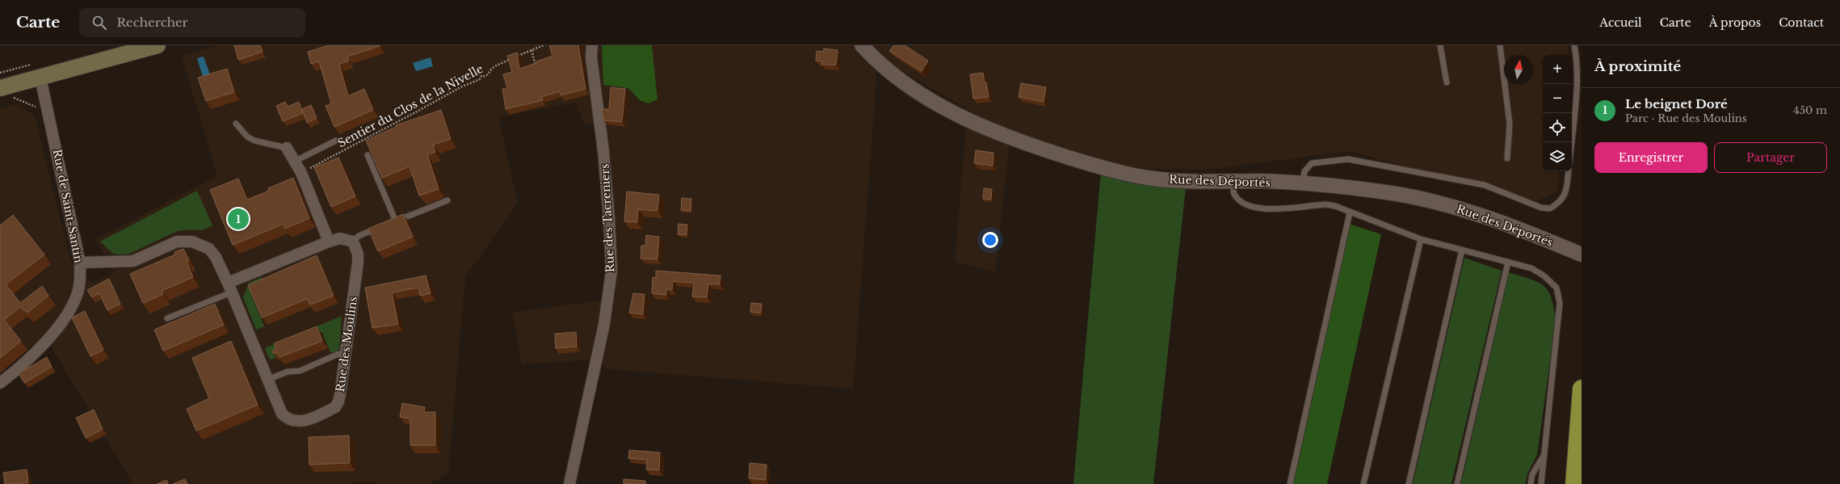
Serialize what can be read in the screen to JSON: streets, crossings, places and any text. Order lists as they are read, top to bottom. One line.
{"streets":{"street":["Rue des Déportés","Rue de Saint-Santin","Rue des Tacreniers","Rue des Moulins"],"path":["Sentier du Clos de la Nivelle"]},"crossings":[["Rue de Saint-Santin","Rue des Moulins"]],"north":"top","page":{"header":"Carte","search":"Rechercher","nav":["Accueil","Carte","À propos","Contact"],"heading":"À proximité","map_buttons":["+","−"],"list":[{"mark":"1","name":"Le beignet Doré","note":"Parc · Rue des Moulins","value":"450 m"}],"buttons":["Enregistrer","Partager"],"pins":"1"}}
